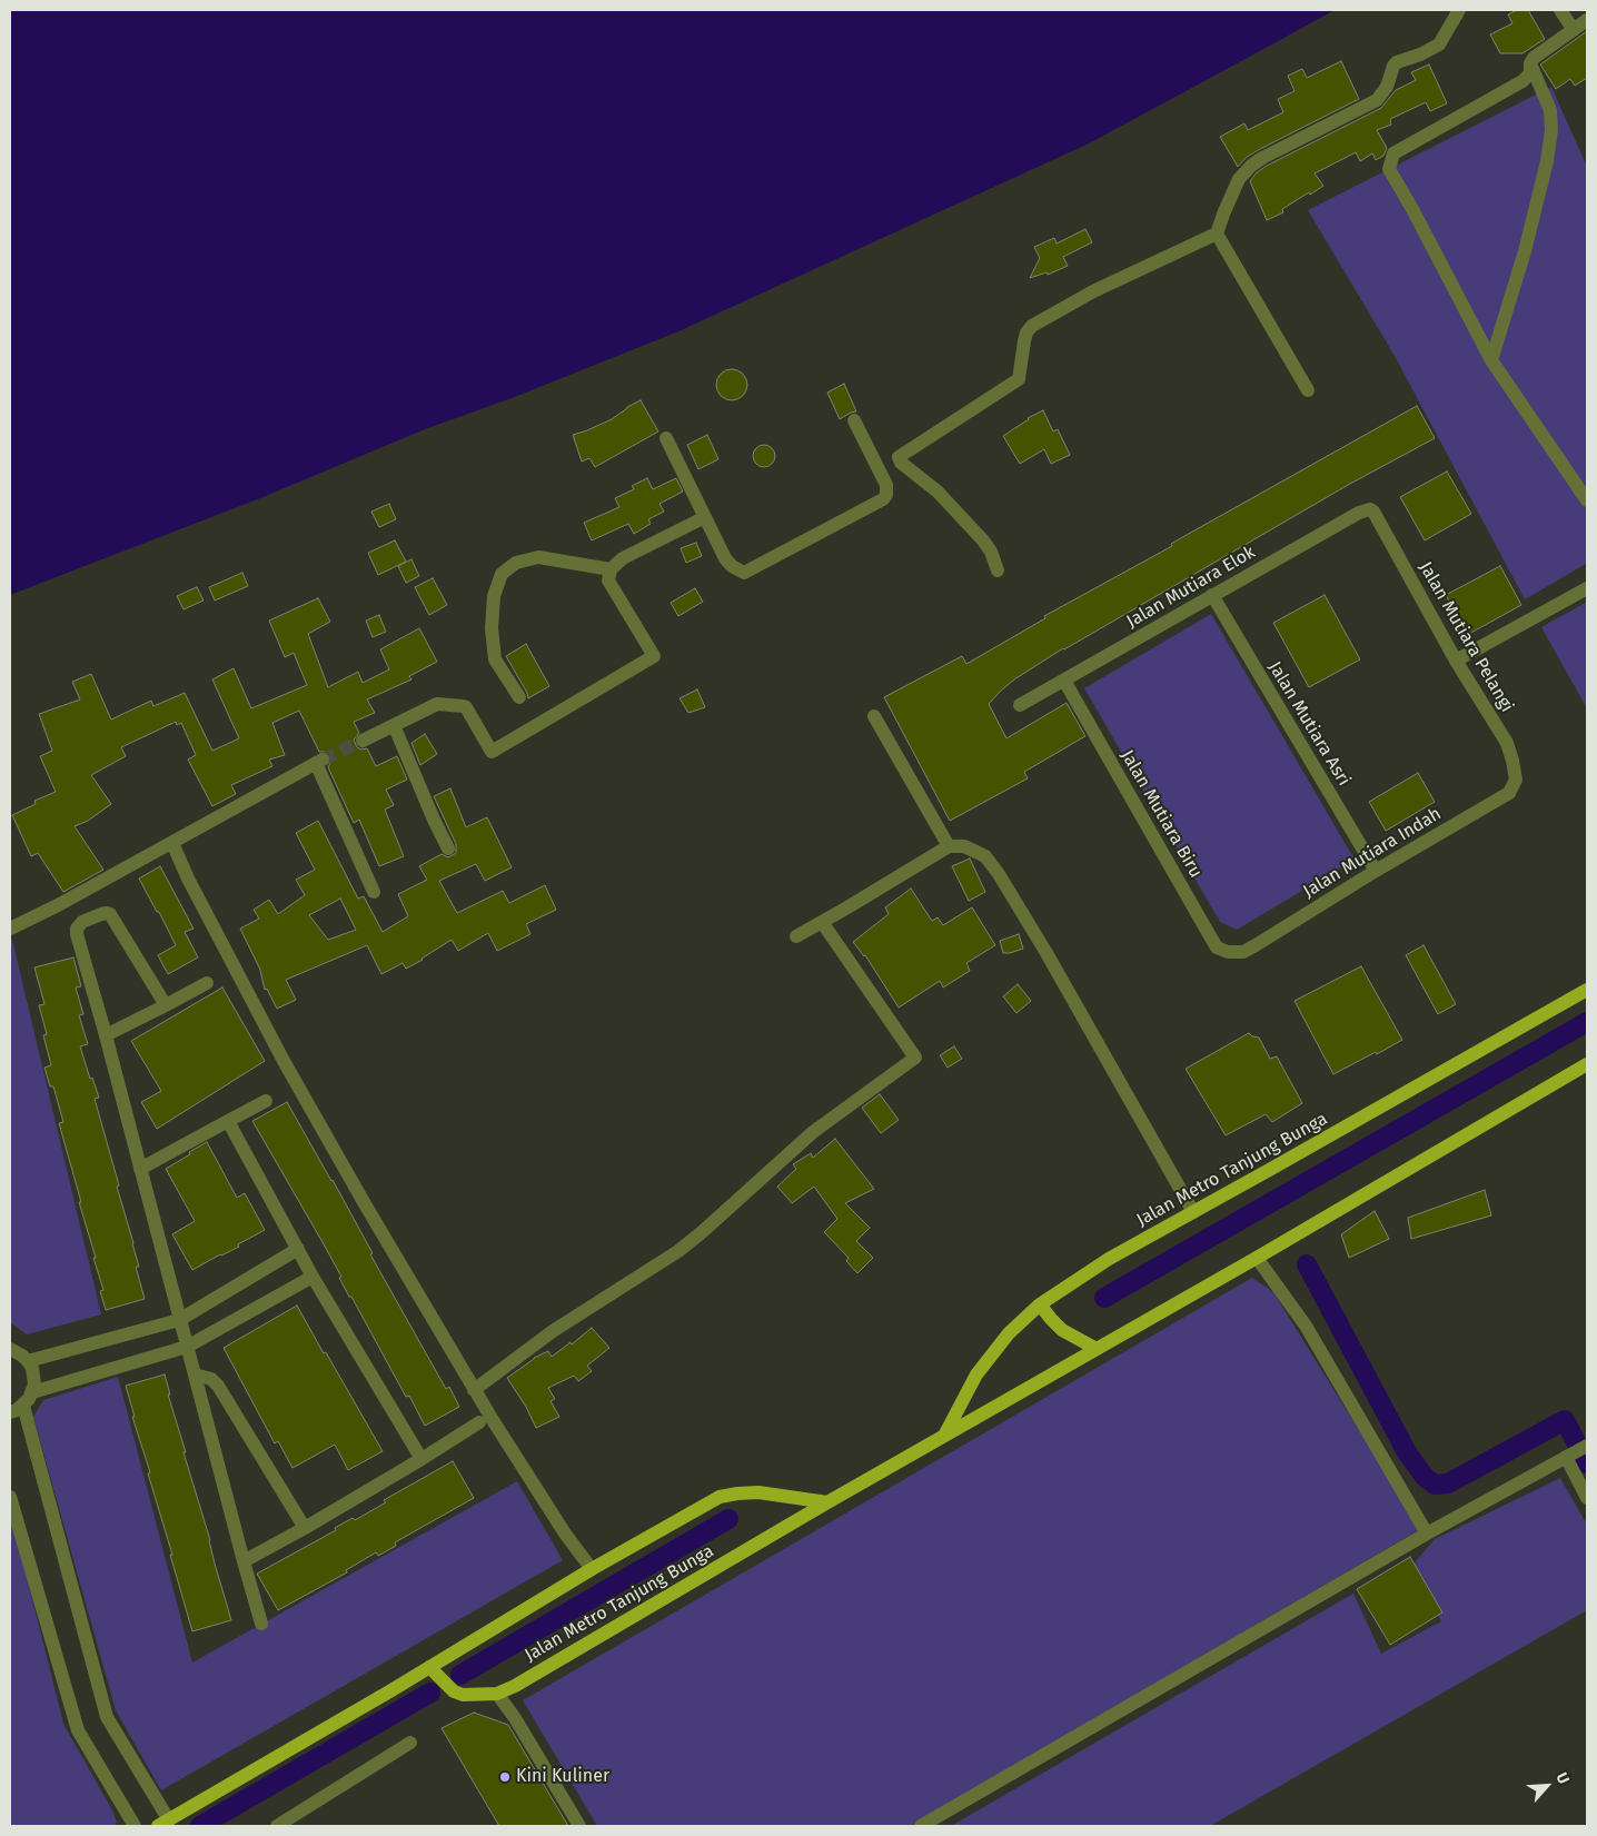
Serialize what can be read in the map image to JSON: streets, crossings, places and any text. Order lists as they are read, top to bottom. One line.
{"streets":{"main road":["Jalan Metro Tanjung Bunga"],"street":["Jalan Mutiara Elok","Jalan Mutiara Pelangi","Jalan Mutiara Asri","Jalan Mutiara Biru","Jalan Mutiara Indah"]},"crossings":[["Jalan Mutiara Elok","Jalan Mutiara Pelangi"],["Jalan Mutiara Elok","Jalan Mutiara Asri"],["Jalan Mutiara Elok","Jalan Mutiara Biru"],["Jalan Mutiara Pelangi","Jalan Mutiara Indah"],["Jalan Mutiara Asri","Jalan Mutiara Indah"],["Jalan Mutiara Biru","Jalan Mutiara Indah"]],"places":["Kini Kuliner"],"north":"top right"}
